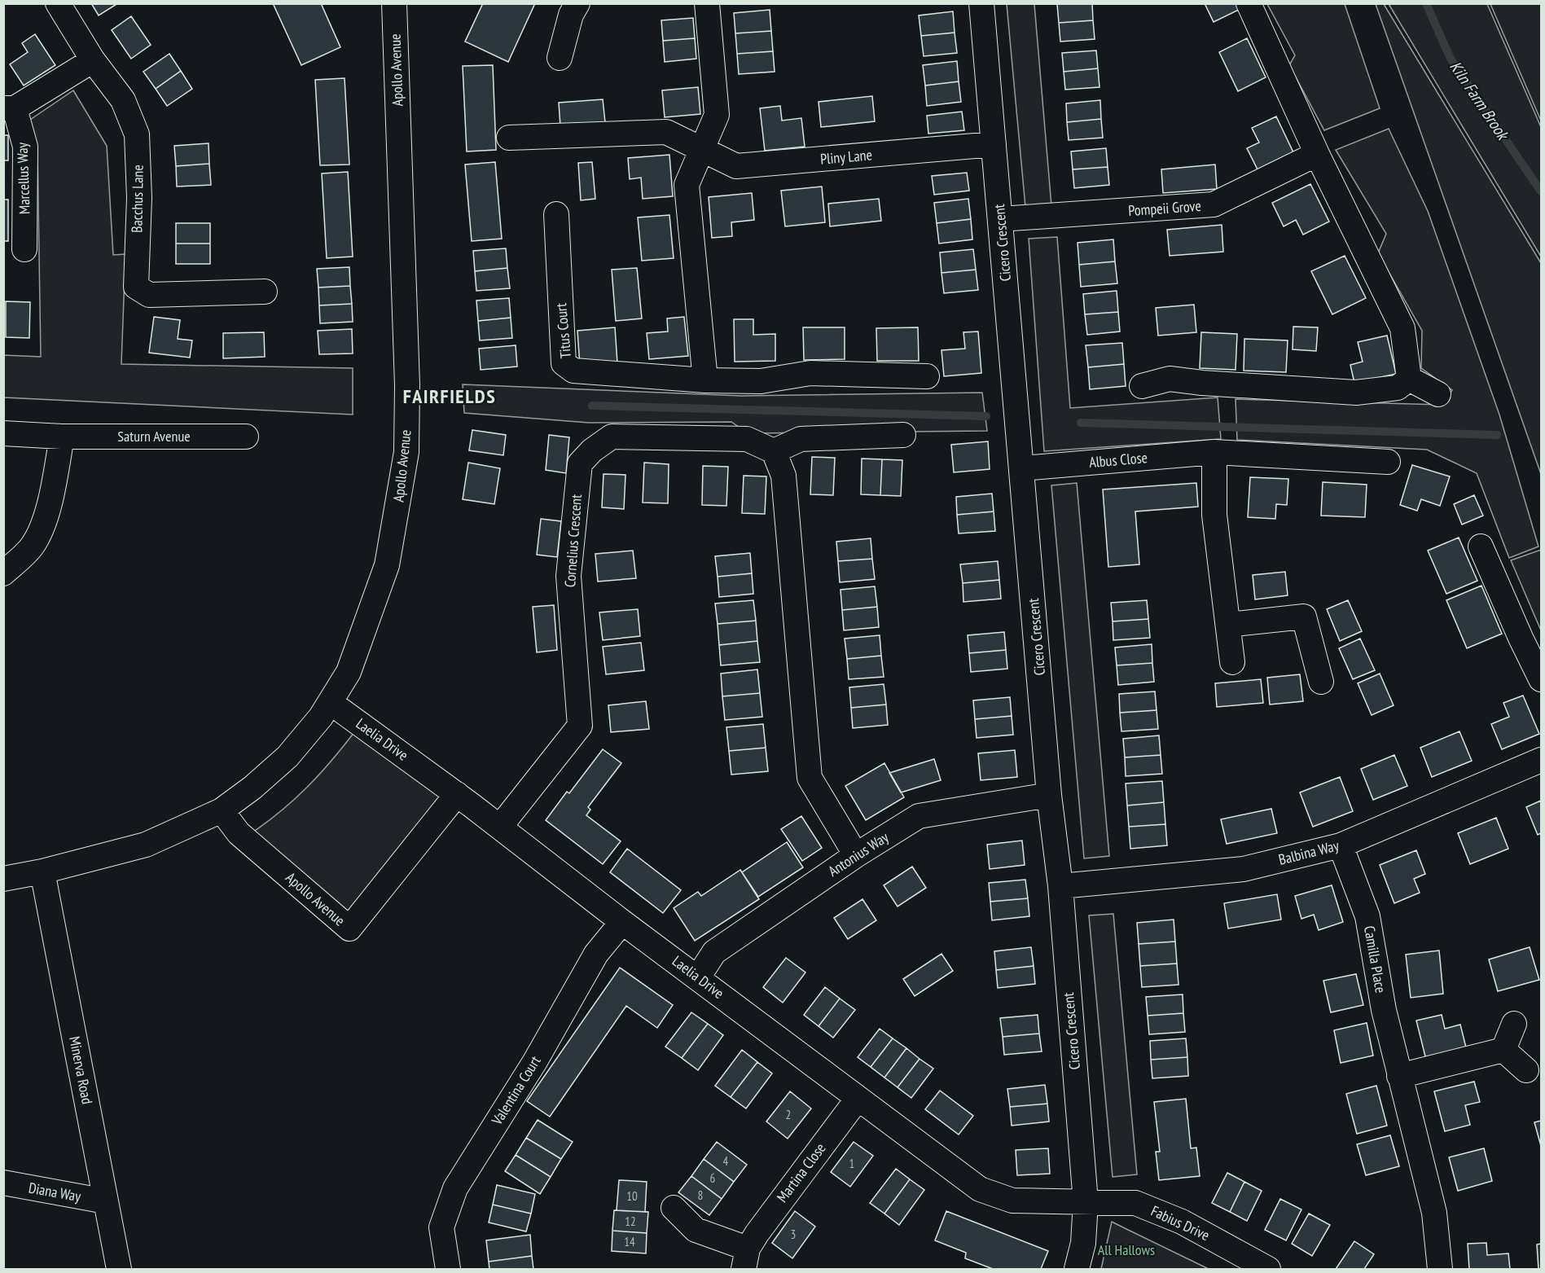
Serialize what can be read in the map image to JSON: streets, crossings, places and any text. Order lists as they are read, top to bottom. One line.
{"streets":{"street":["Apollo Avenue","Pliny Lane","Marcellus Way","Bacchus Lane","Pompeii Grove","Cicero Crescent","Titus Court","Saturn Avenue","Albus Close","Cornelius Crescent","Laelia Drive","Balbina Way","Antonius Way","Camilla Place","Minerva Road","Valentina Court","Martina Close","Diana Way","Fabius Drive"]},"crossings":[["Apollo Avenue","Laelia Drive"],["Apollo Avenue","Minerva Road"],["Pliny Lane","Cicero Crescent"],["Marcellus Way","Bacchus Lane"],["Pompeii Grove","Cicero Crescent"],["Cicero Crescent","Albus Close"],["Cicero Crescent","Laelia Drive"],["Cicero Crescent","Balbina Way"],["Cicero Crescent","Antonius Way"],["Cicero Crescent","Fabius Drive"],["Cornelius Crescent","Laelia Drive"],["Laelia Drive","Antonius Way"],["Laelia Drive","Valentina Court"],["Laelia Drive","Martina Close"],["Laelia Drive","Fabius Drive"],["Balbina Way","Camilla Place"],["Minerva Road","Diana Way"]],"districts":["FAIRFIELDS"],"water":["Kiln Farm Brook"],"parks":["All Hallows"],"house_numbers":["2","4","1","6","8","10","12","3","14"]}
